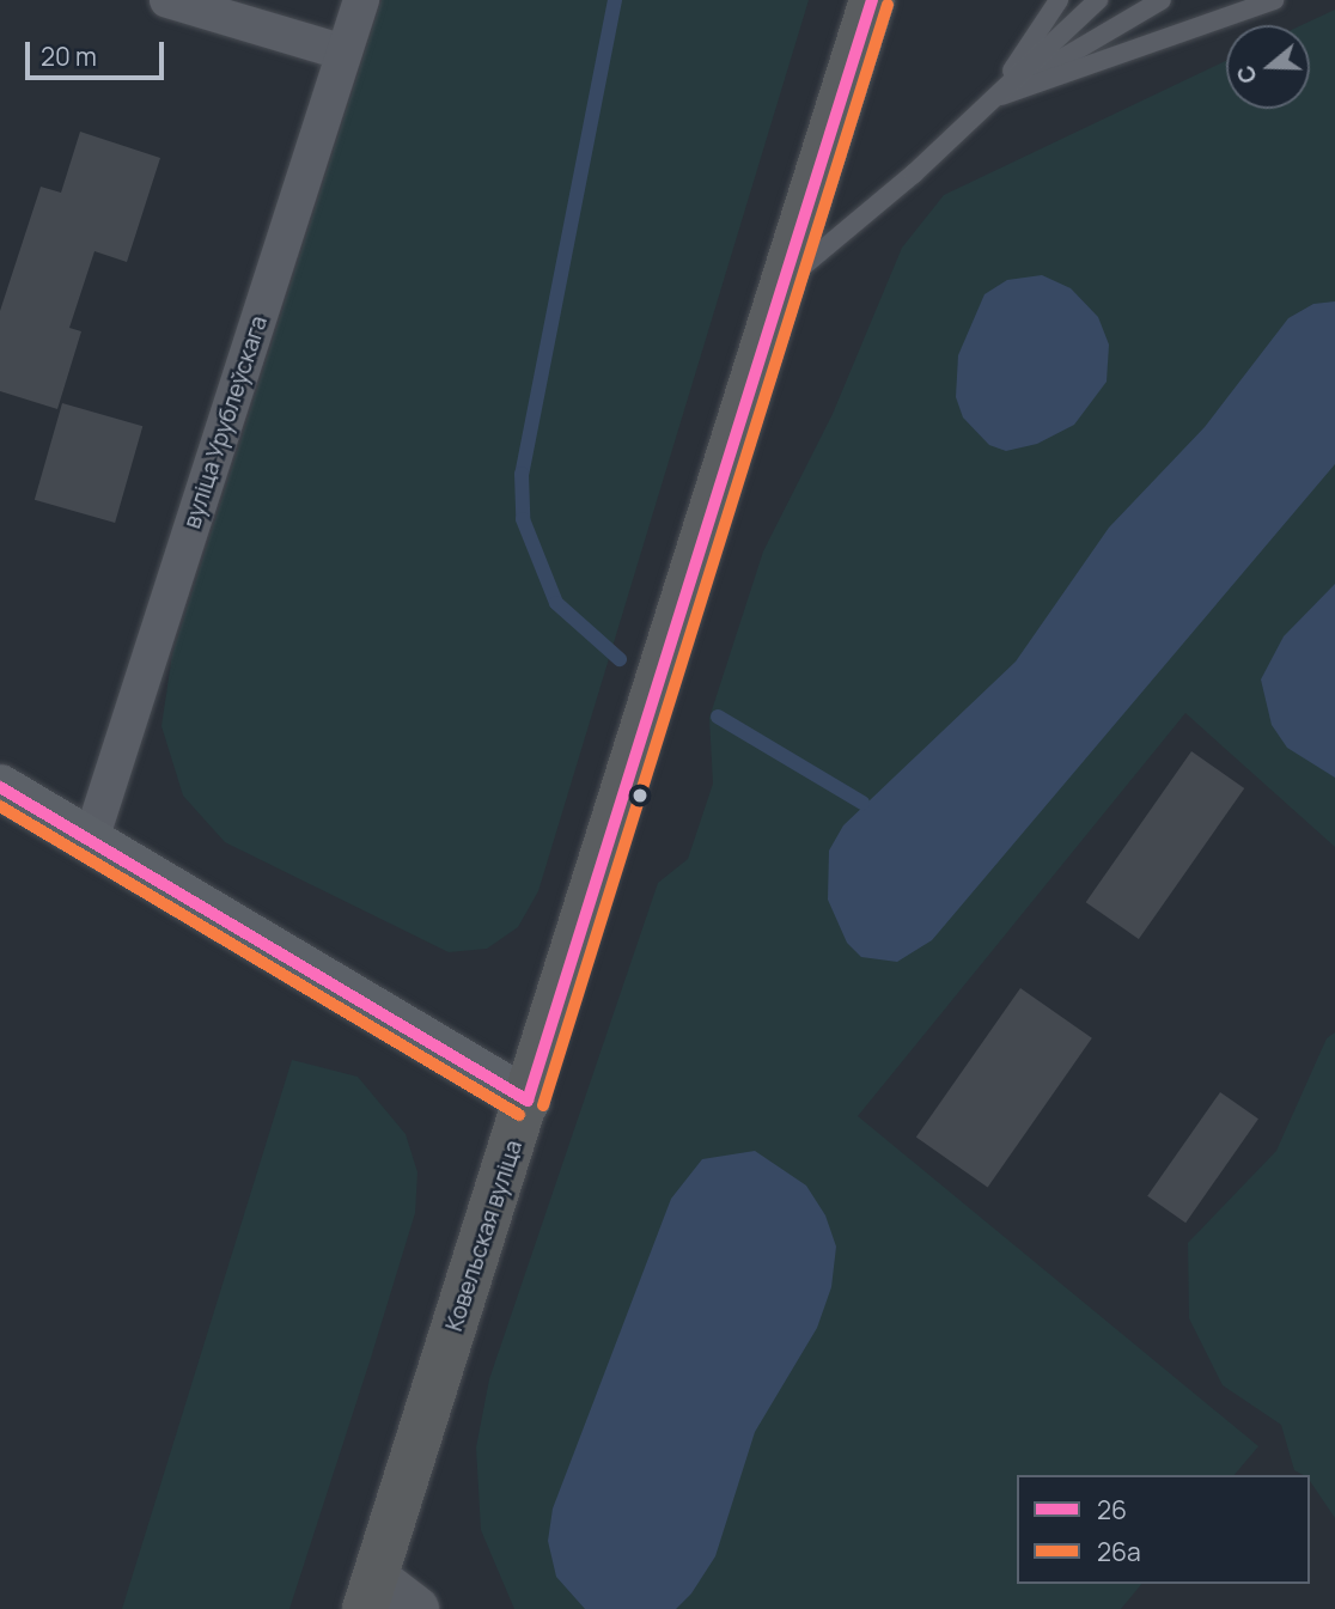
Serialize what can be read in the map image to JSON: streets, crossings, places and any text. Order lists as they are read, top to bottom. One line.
{"streets":{"highway":["Ковельская вуліца"],"street":["вуліца Урублеўскага"]},"lines":["transit line 26","transit line 26а"],"legend":["26","26а"],"scale_bar":"20 m","north":"left"}
